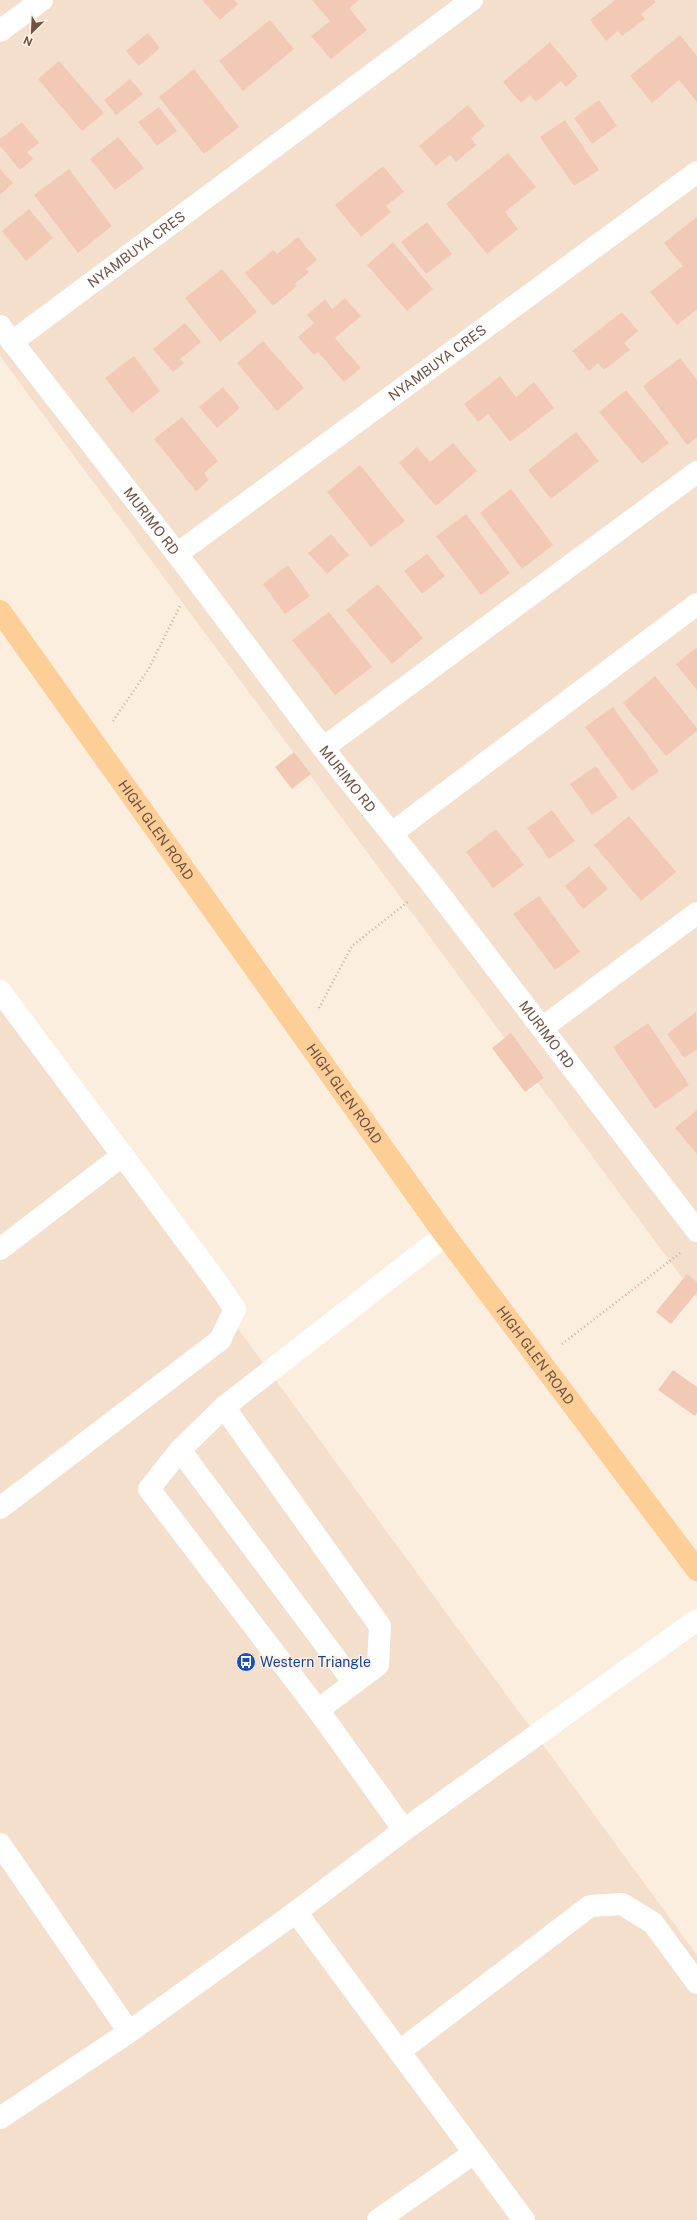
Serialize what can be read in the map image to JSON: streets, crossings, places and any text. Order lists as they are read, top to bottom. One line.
{"streets":{"main road":["HIGH GLEN ROAD"],"street":["NYAMBUYA CRES","MURIMO RD"]},"crossings":[["NYAMBUYA CRES","MURIMO RD"]],"places":{"bus stop":["Western Triangle"]},"north":"bottom left"}
